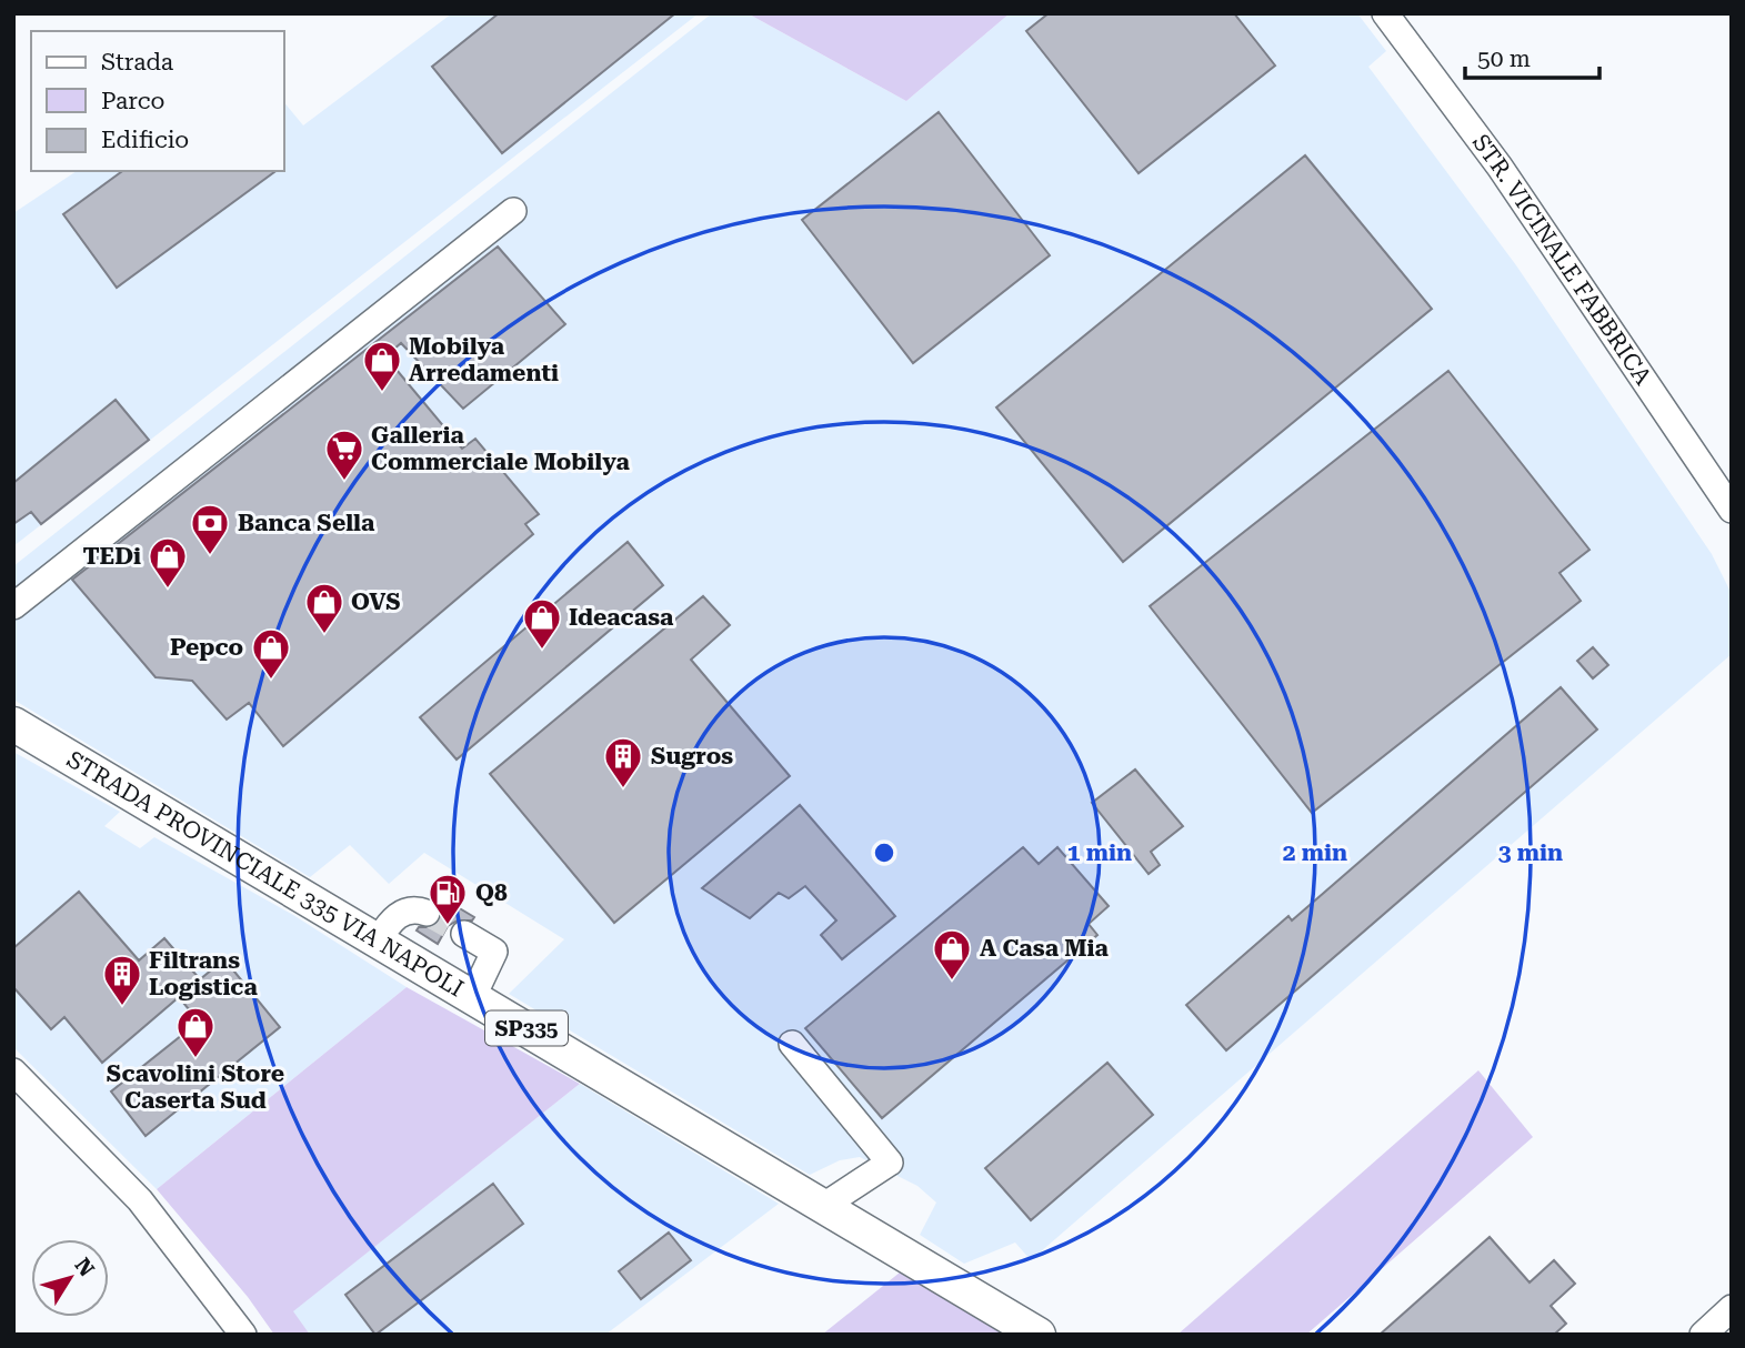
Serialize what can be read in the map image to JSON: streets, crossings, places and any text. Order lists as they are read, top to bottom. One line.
{"streets":{"main road":["STRADA PROVINCIALE 335 VIA NAPOLI","SP335"],"street":["STR. VICINALE FABBRICA"]},"places":{"shop":["Mobilya Arredamenti","TEDi","OVS","Ideacasa","Pepco","A Casa Mia","Scavolini Store Caserta Sud"],"supermarket":["Galleria Commerciale Mobilya"],"bank":["Banca Sella"],"building":["Sugros","Filtrans Logistica"],"fuel station":["Q8"]},"legend":["Strada","Parco","Edificio"],"scale_bar":"50 m","north":"top right","rings":["1 min","2 min","3 min"]}
